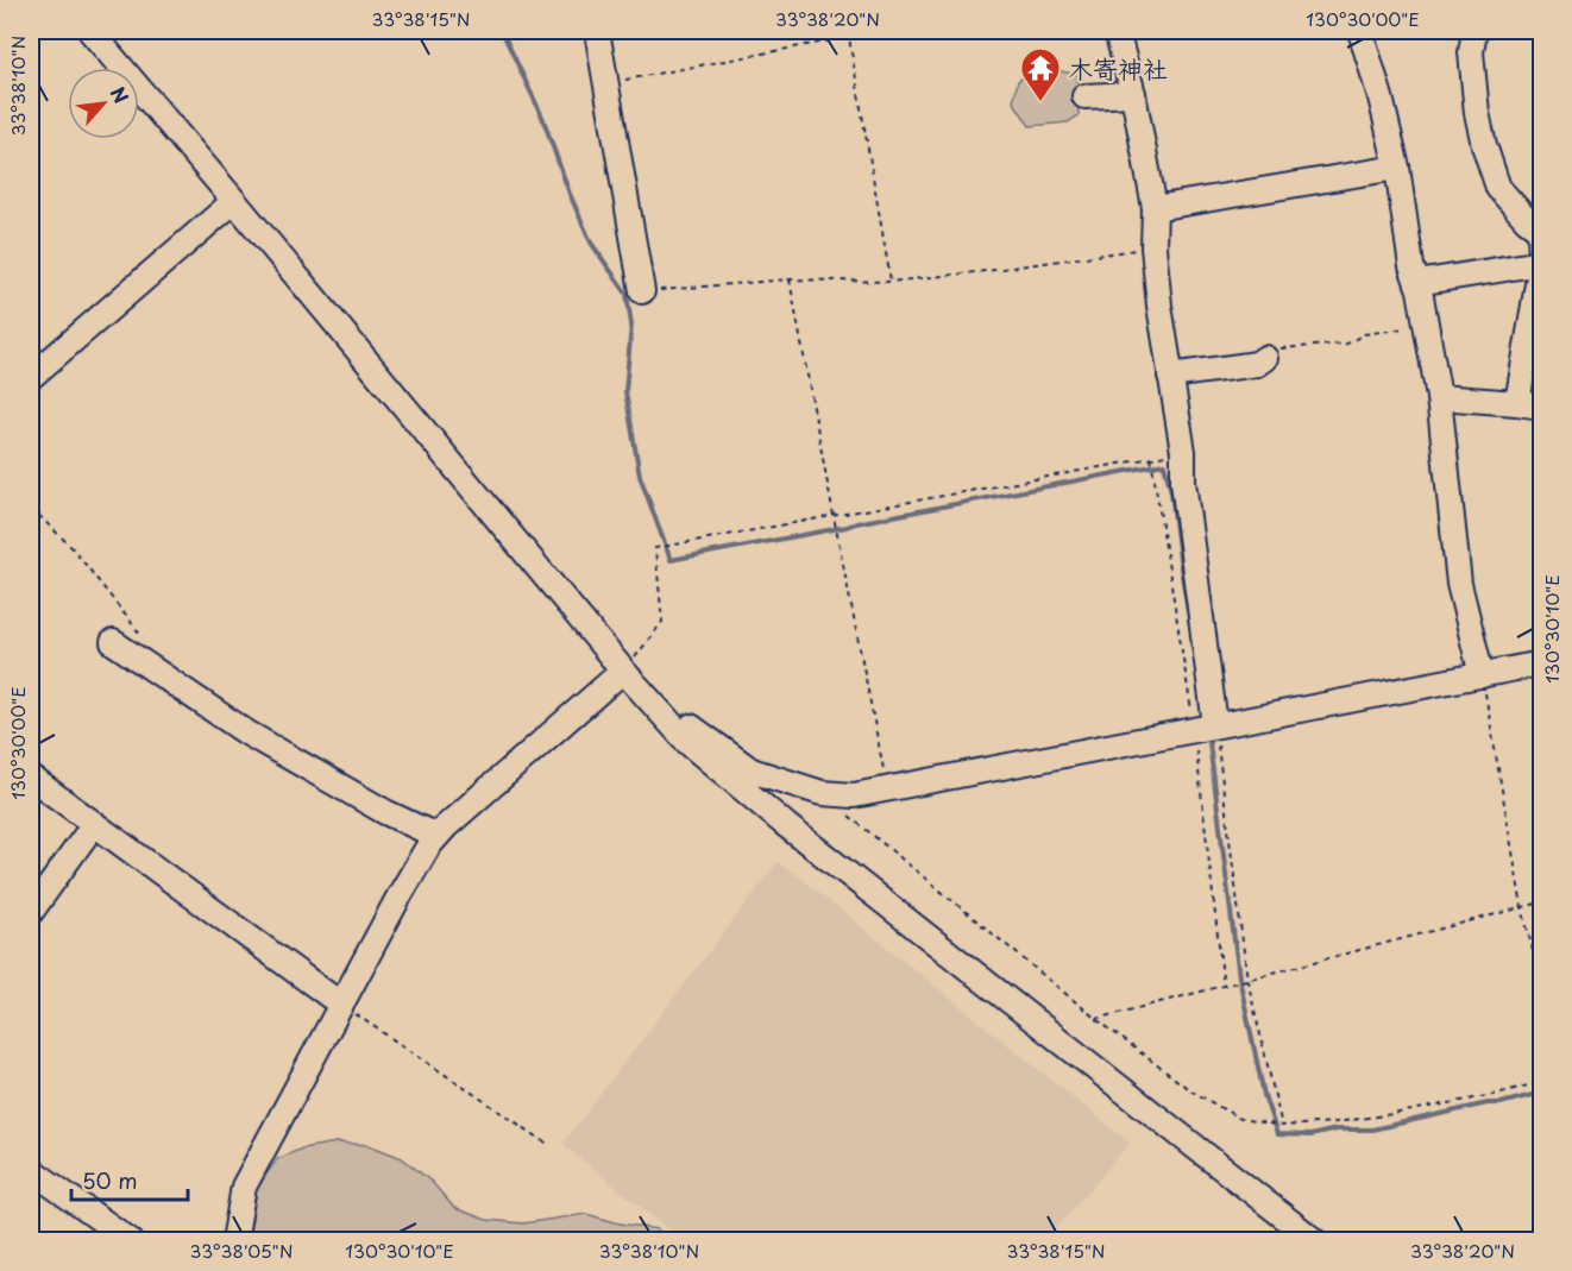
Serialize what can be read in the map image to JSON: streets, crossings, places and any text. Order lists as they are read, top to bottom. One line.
{"places":{"temple":["木寄神社"]},"scale_bar":"50 m","north":"top right","coordinates":["33°38'15\"N","33°38'20\"N","130°30'00\"E","33°38'10\"N","130°30'10\"E","33°38'05\"N"]}
